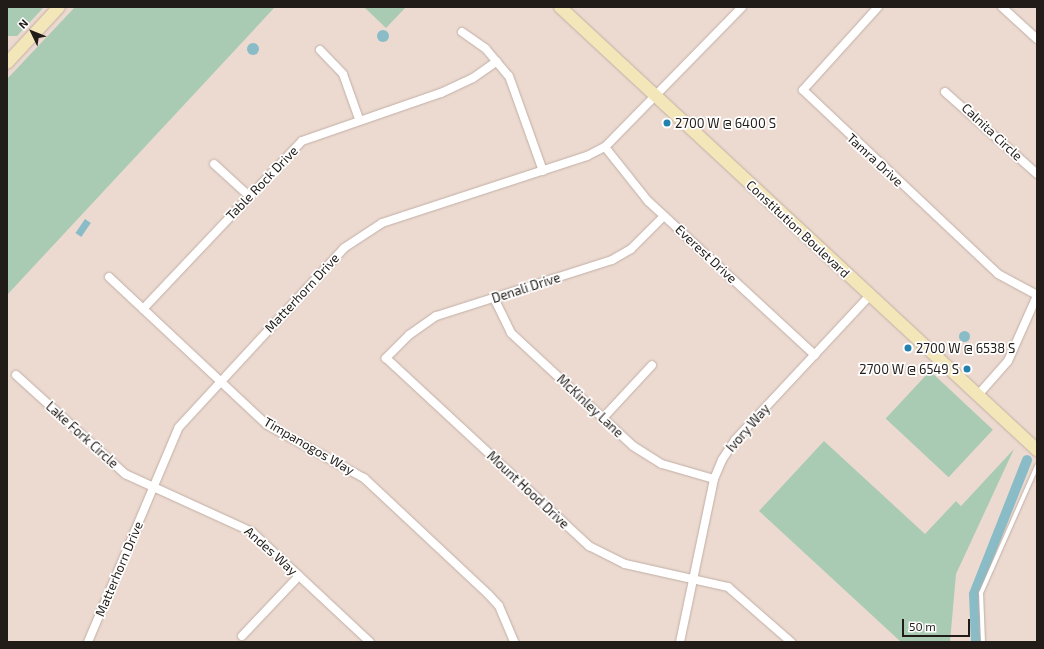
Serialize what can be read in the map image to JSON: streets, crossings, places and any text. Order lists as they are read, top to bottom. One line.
{"streets":{"main road":["Constitution Boulevard"],"street":["Calnita Circle","Tamra Drive","Table Rock Drive","Everest Drive","Denali Drive","Matterhorn Drive","McKinley Lane","Ivory Way","Lake Fork Circle","Timpanogos Way","Mount Hood Drive","Andes Way"]},"crossings":[["Table Rock Drive","Timpanogos Way"],["Constitution Boulevard","Matterhorn Drive"],["Constitution Boulevard","Ivory Way"],["Everest Drive","Denali Drive"],["Everest Drive","Matterhorn Drive"],["Everest Drive","Ivory Way"],["Denali Drive","McKinley Lane"],["Denali Drive","Mount Hood Drive"],["Matterhorn Drive","Lake Fork Circle"],["Matterhorn Drive","Timpanogos Way"],["Matterhorn Drive","Andes Way"],["McKinley Lane","Ivory Way"],["Ivory Way","Mount Hood Drive"],["Lake Fork Circle","Andes Way"]],"places":["2700 W @ 6400 S","2700 W @ 6538 S","2700 W @ 6549 S"],"scale_bar":"50 m","north":"top left"}
